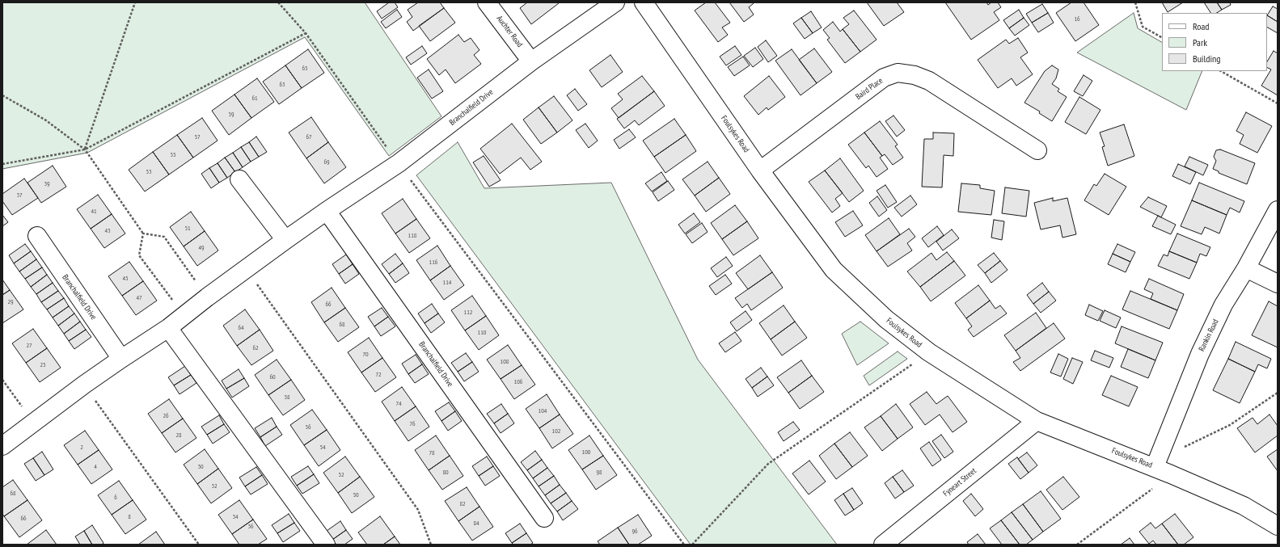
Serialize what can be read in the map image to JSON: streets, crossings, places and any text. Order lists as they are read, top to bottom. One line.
{"streets":{"street":["Auchter Road","Baird Place","Branchalfield Drive","Foulsykes Road","Rankin Road","Fyneart Street"]},"crossings":[["Auchter Road","Branchalfield Drive"],["Baird Place","Foulsykes Road"],["Foulsykes Road","Rankin Road"],["Foulsykes Road","Fyneart Street"]],"house_numbers":["16","65","63","61","59","57","67","55","69","53","39","37","41","51","43","118","49","116","45","114","47","29","66","112","68","64","110","27","62","70","108","25","72","60","106","58","74","104","26","76","56","102","28","2","54","100","78","4","30","80","98","52","32","68","50","6","82","8","34","66","84","36","96"],"legend":["Road","Park","Building"]}
